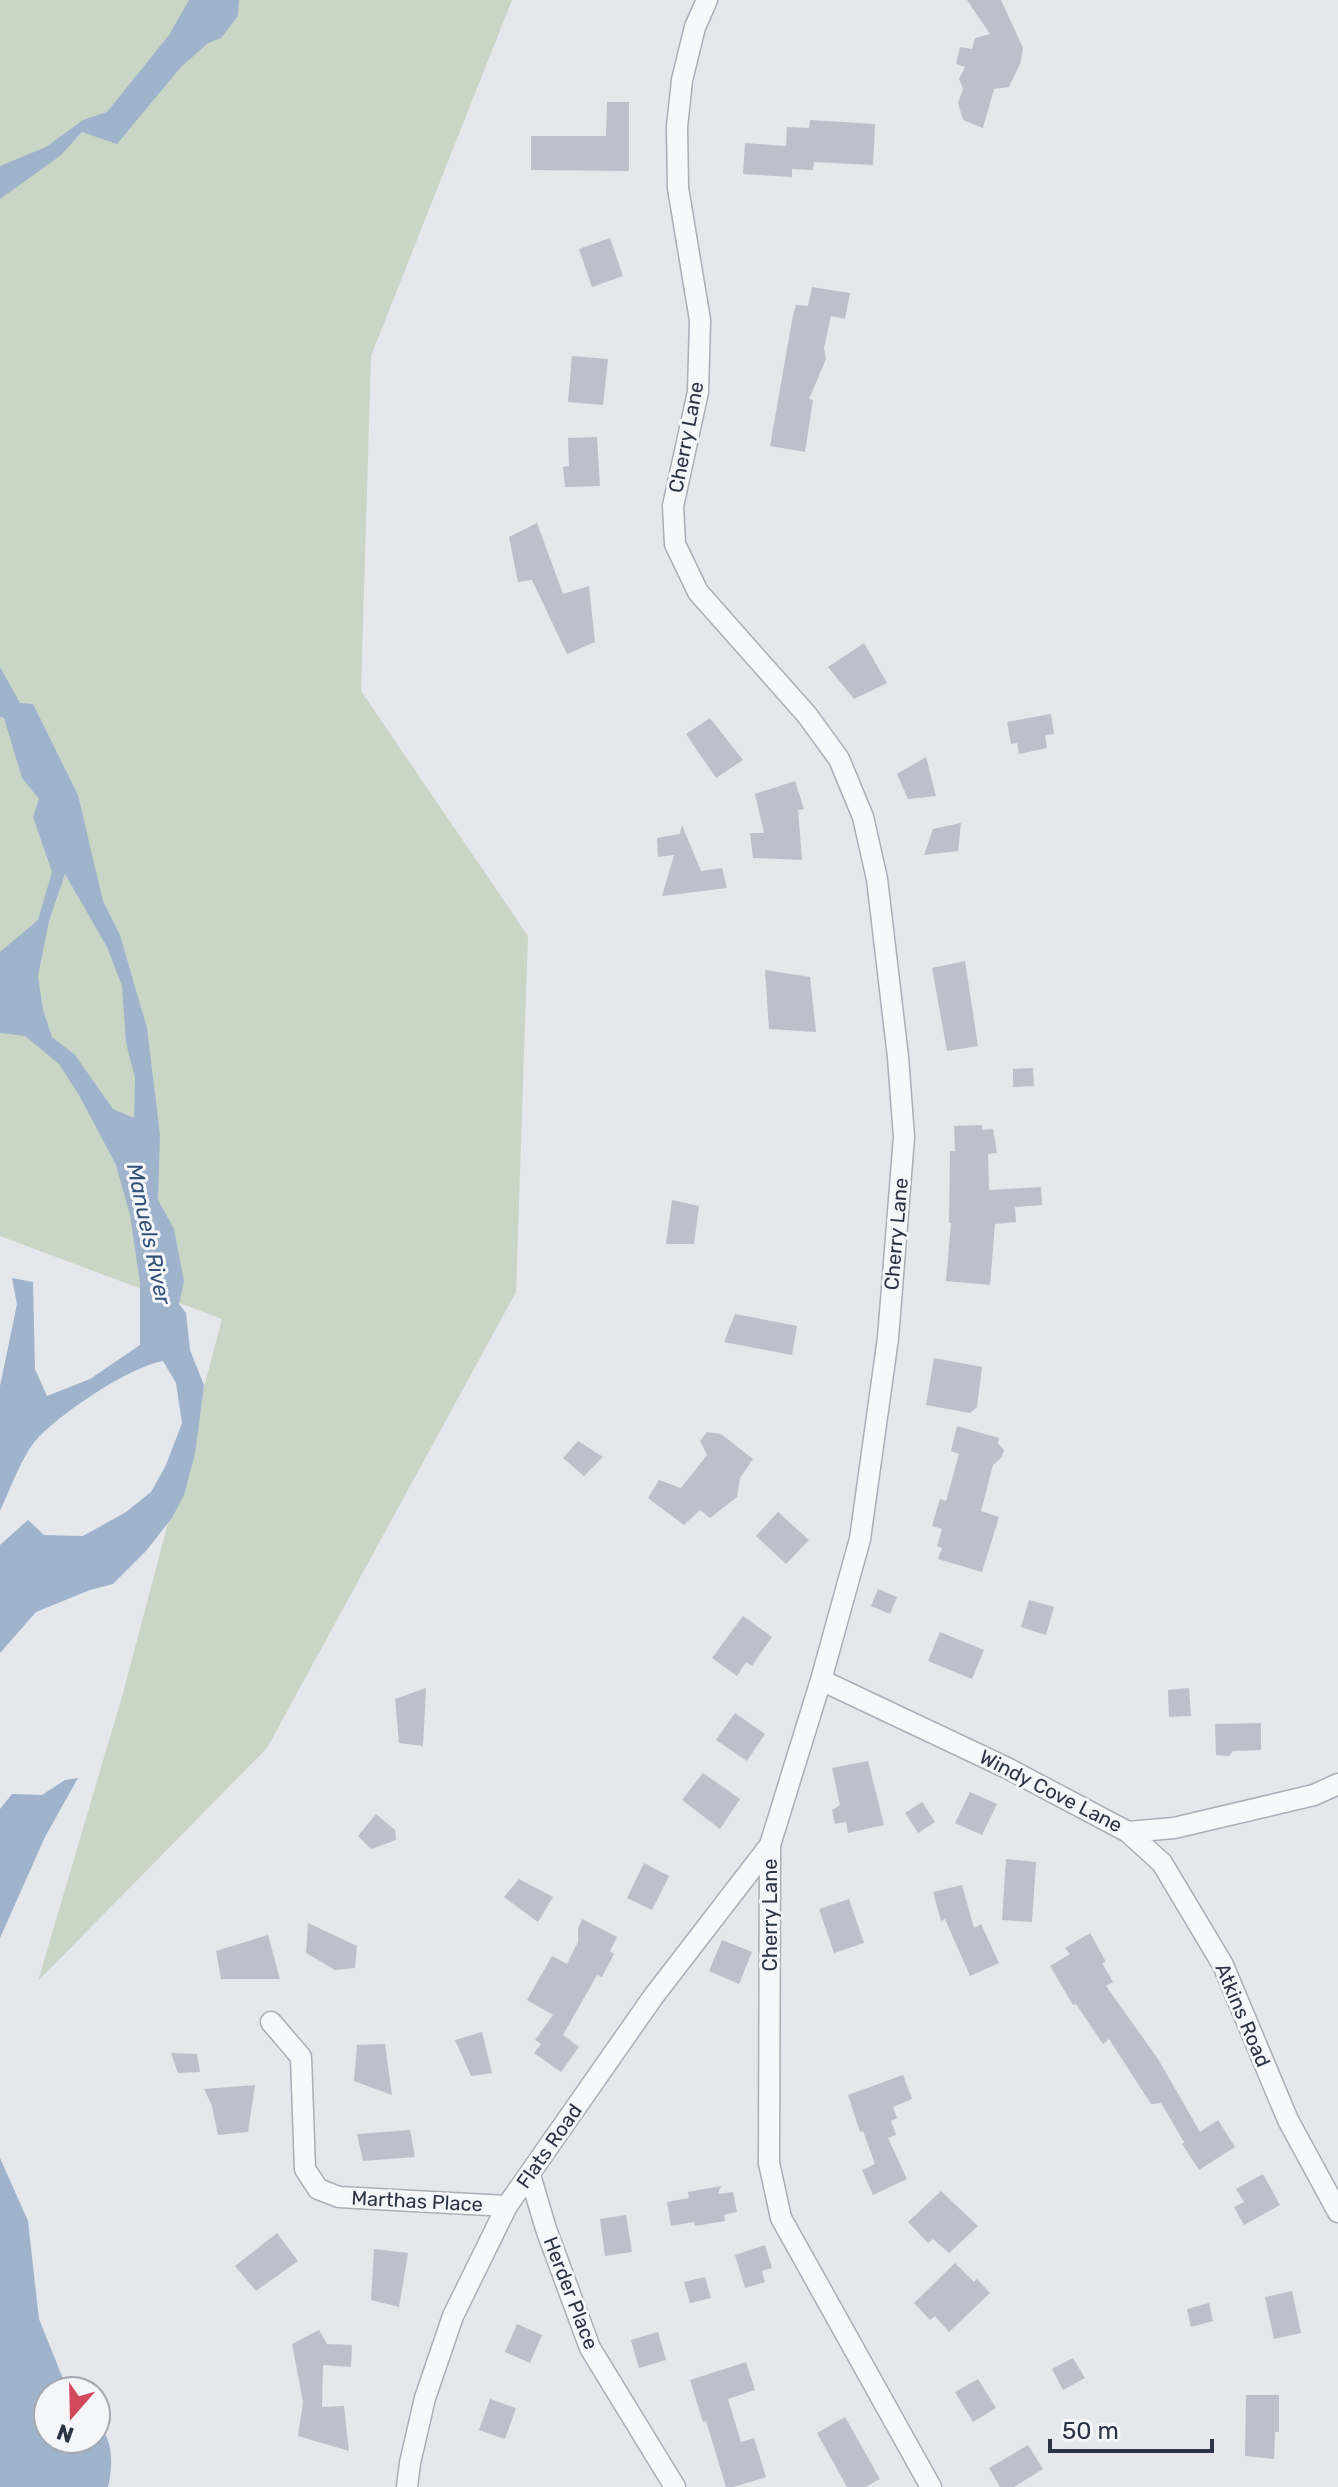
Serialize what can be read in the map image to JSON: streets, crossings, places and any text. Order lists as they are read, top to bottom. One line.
{"streets":{"street":["Cherry Lane","Windy Cove Lane","Atkins Road","Flats Road","Marthas Place","Herder Place"]},"crossings":[["Cherry Lane","Windy Cove Lane"],["Cherry Lane","Flats Road"],["Windy Cove Lane","Atkins Road"],["Flats Road","Marthas Place"],["Flats Road","Herder Place"]],"water":["Manuels River"],"scale_bar":"50 m","north":"bottom"}
